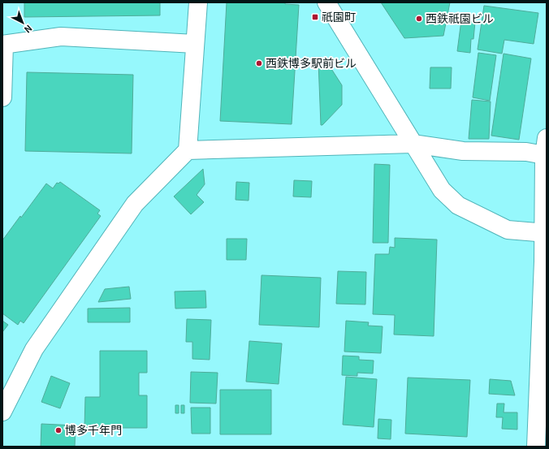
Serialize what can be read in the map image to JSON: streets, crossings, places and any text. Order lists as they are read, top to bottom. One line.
{"places":{"transit":["祇園町"],"other":["西鉄祇園ビル","西鉄博多駅前ビル","博多千年門"]},"north":"bottom right"}
